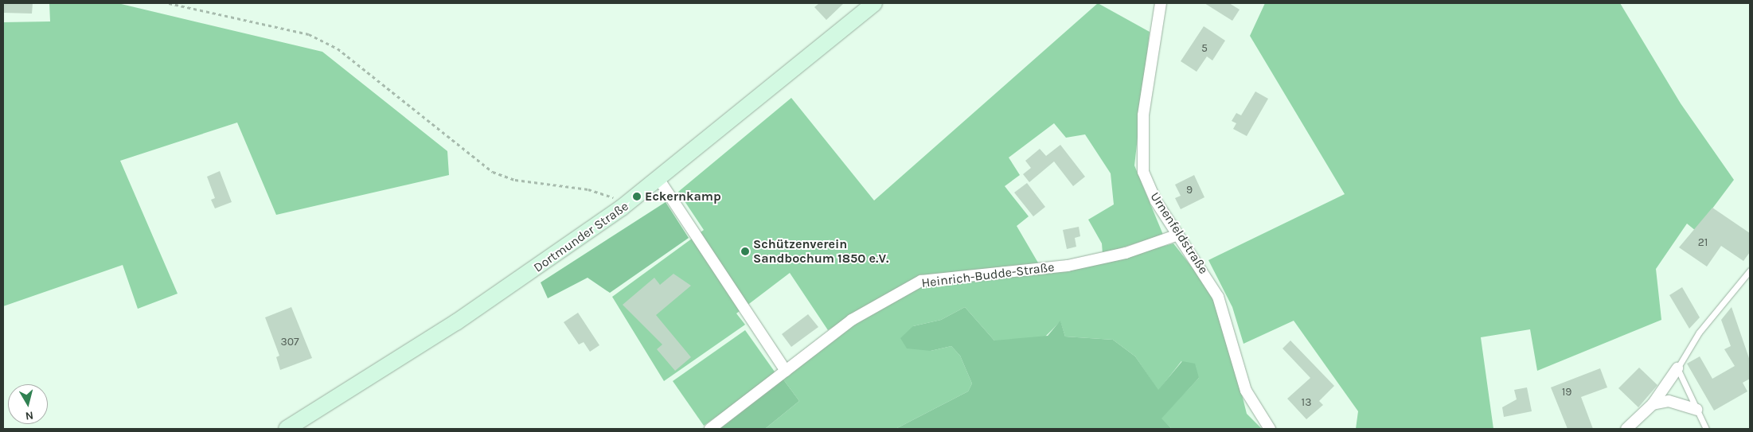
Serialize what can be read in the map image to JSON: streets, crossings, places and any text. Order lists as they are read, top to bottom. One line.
{"streets":{"main road":["Dortmunder Straße"],"street":["Urnenfeldstraße","Heinrich-Budde-Straße"]},"crossings":[["Urnenfeldstraße","Heinrich-Budde-Straße"]],"places":["Eckernkamp","Schützenverein Sandbochum 1850 e.V."],"house_numbers":["5","9","21","307","19","13"],"north":"bottom"}
